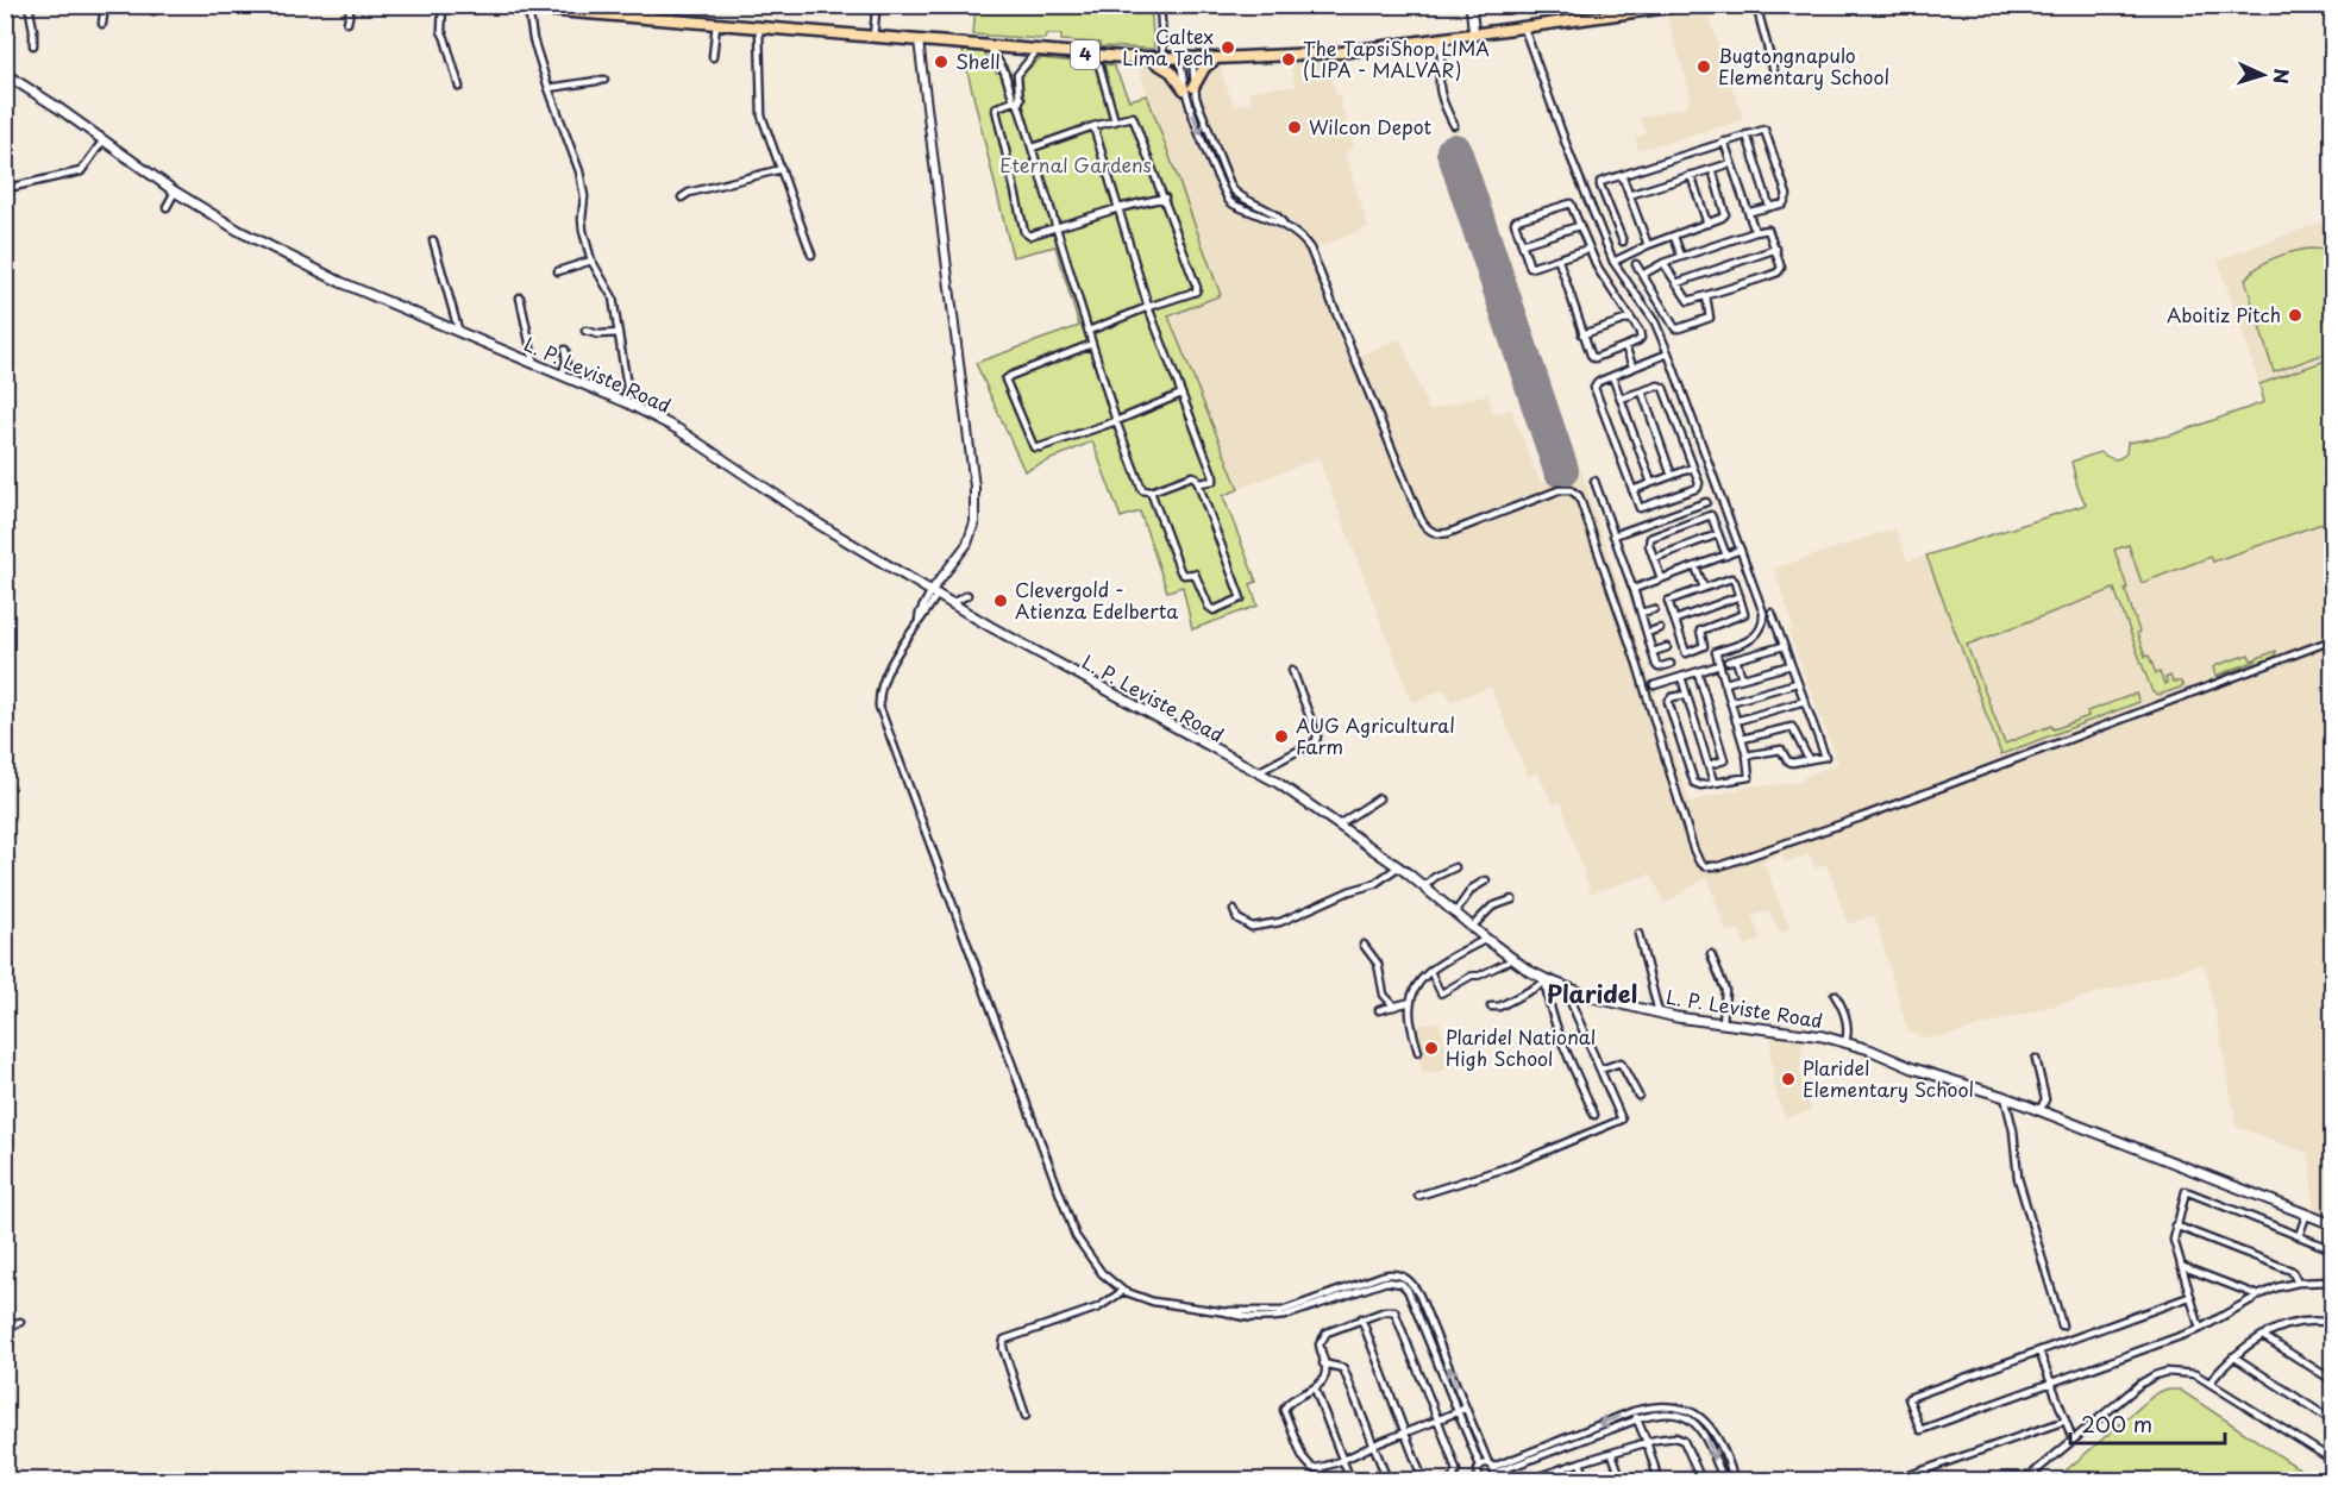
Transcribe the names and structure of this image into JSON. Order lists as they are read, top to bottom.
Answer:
{
  "streets": {
    "highway": ["4"],
    "main road": ["L. P. Leviste Road"]
  },
  "districts": ["Plaridel"],
  "parks": ["Eternal Gardens"],
  "places": [
    "Caltex Lima Tech",
    "The TapsiShop LIMA (LIPA - MALVAR)",
    "Shell",
    "Bugtongnapulo Elementary School",
    "Wilcon Depot",
    "Aboitiz Pitch",
    "Clevergold - Atienza Edelberta",
    "AUG Agricultural Farm",
    "Plaridel National High School",
    "Plaridel Elementary School"
  ],
  "scale_bar": "200 m",
  "north": "right"
}
